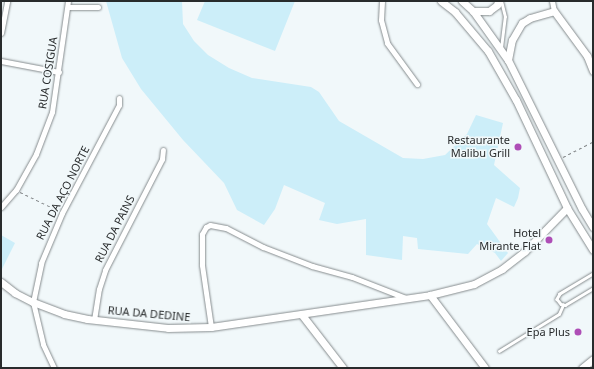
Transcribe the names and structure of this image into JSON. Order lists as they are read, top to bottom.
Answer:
{
  "streets": {
    "street": [
      "RUA COSIGUA",
      "RUA DA AÇO NORTE",
      "RUA DA PAINS",
      "RUA DA DEDINE"
    ]
  },
  "crossings": [
    ["RUA DA AÇO NORTE", "RUA DA DEDINE"],
    ["RUA DA PAINS", "RUA DA DEDINE"]
  ],
  "places": ["Restaurante Malibu Grill", "Hotel Mirante Flat", "Epa Plus"]
}
